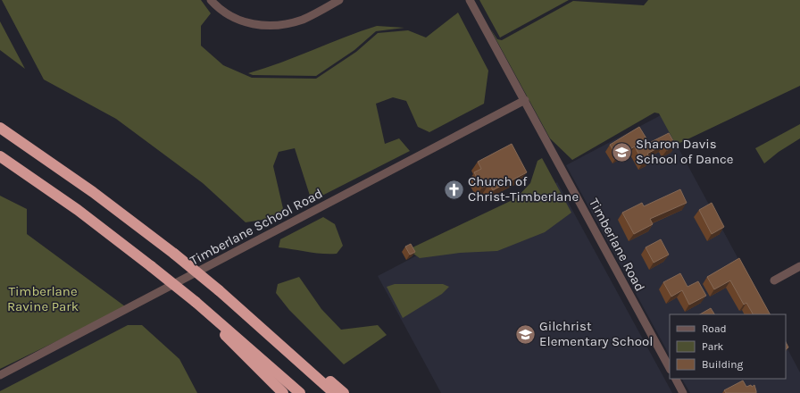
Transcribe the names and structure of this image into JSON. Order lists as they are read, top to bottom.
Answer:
{
  "streets": {
    "street": ["Timberlane School Road", "Timberlane Road"]
  },
  "crossings": [
    ["Timberlane School Road", "Timberlane Road"]
  ],
  "parks": ["Timberlane Ravine Park"],
  "places": {
    "school or university": ["Sharon Davis School of Dance", "Gilchrist Elementary School"],
    "church": ["Church of Christ-Timberlane"]
  },
  "legend": ["Road", "Park", "Building"]
}
